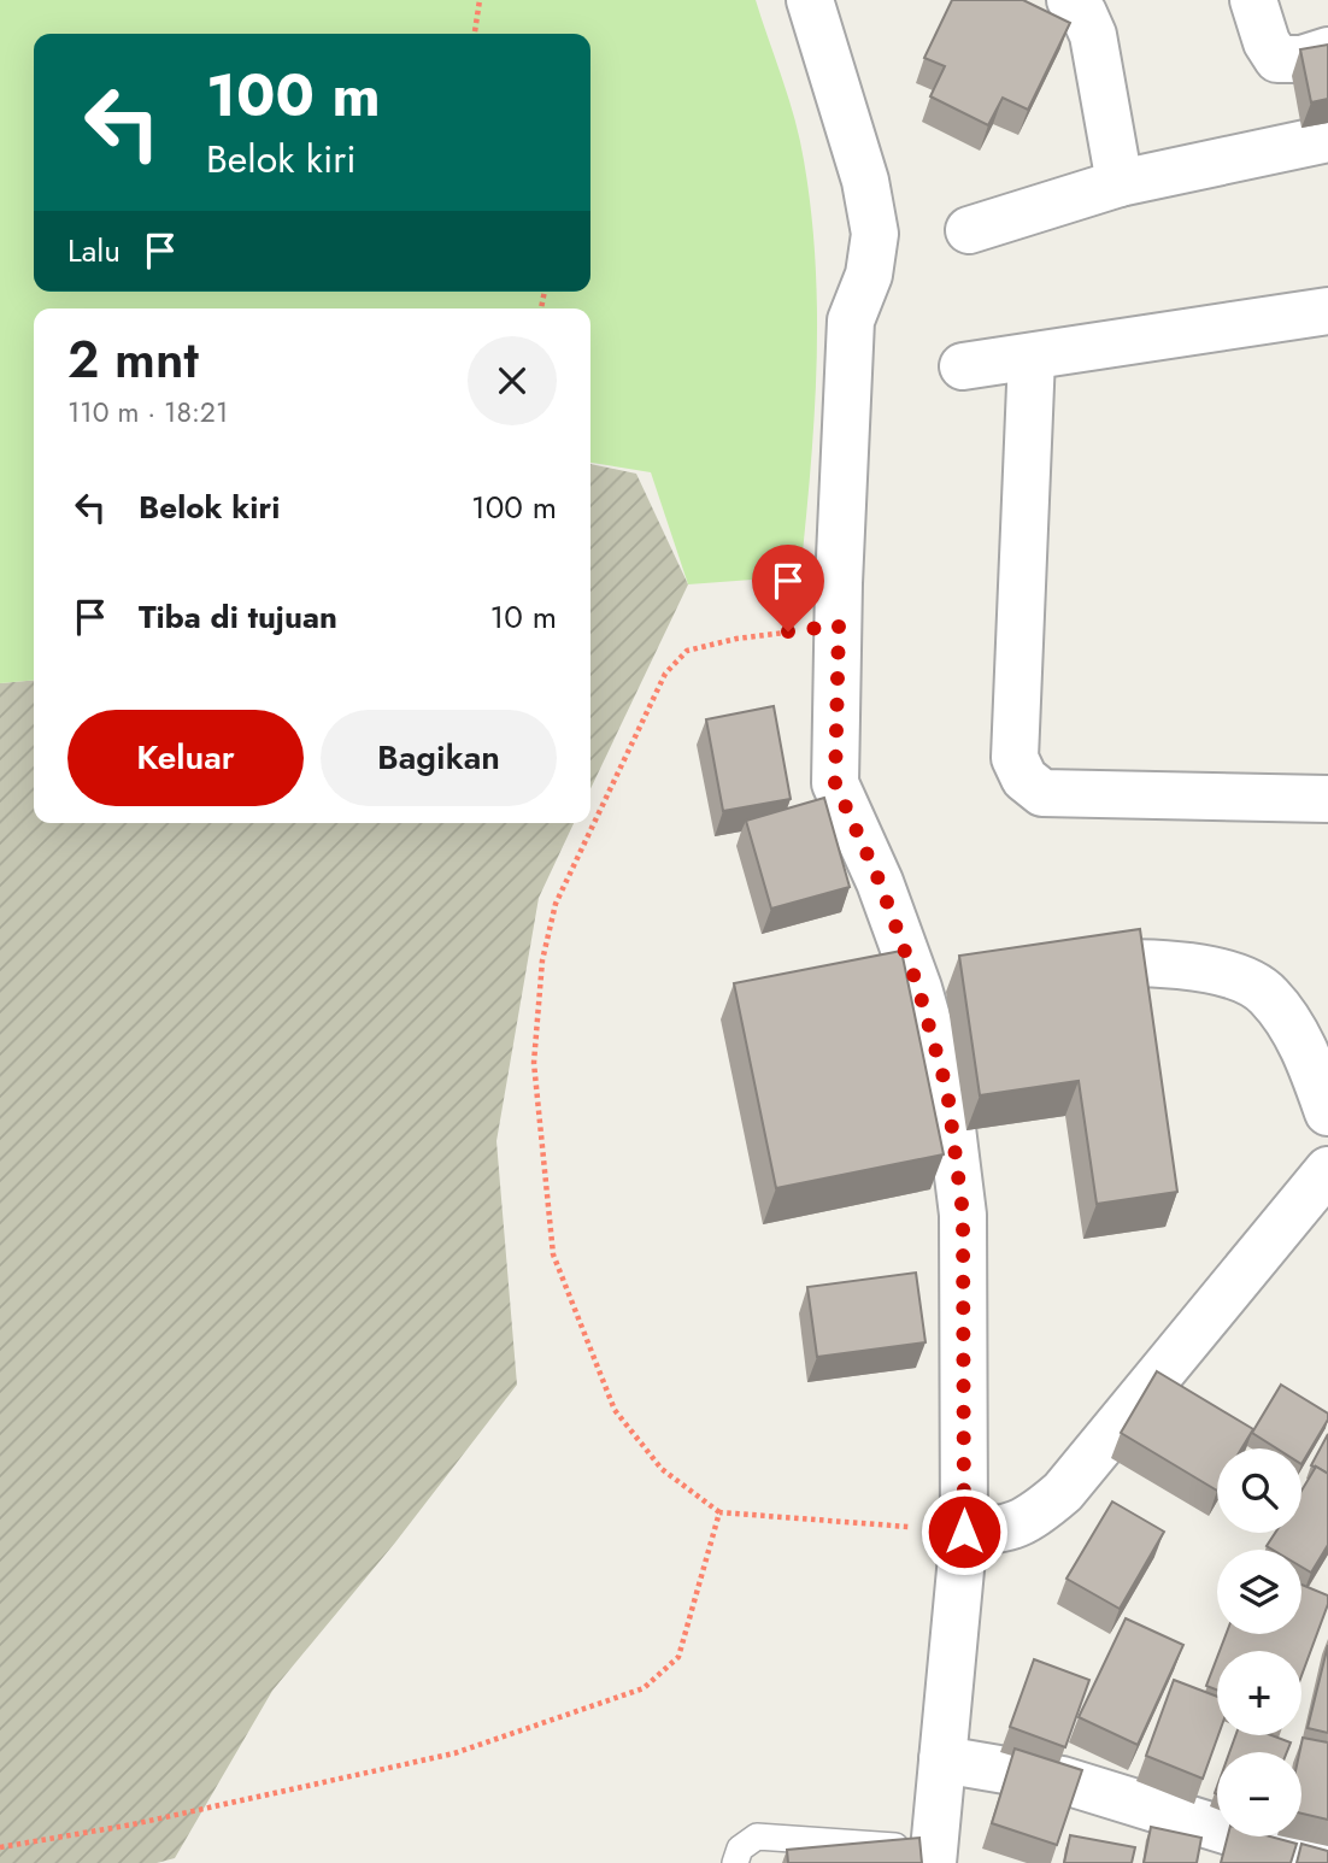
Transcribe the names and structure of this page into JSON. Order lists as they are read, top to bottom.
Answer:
{
  "page": {
    "turn": ["100 m", "Belok kiri"],
    "then": "Lalu",
    "heading": ["2 mnt", "110 m · 18:21"],
    "list": [
      {
        "name": "Belok kiri",
        "value": "100 m"
      },
      {
        "name": "Tiba di tujuan",
        "value": "10 m"
      }
    ],
    "buttons": ["Keluar", "Bagikan"],
    "map_buttons": ["+", "−"]
  }
}
